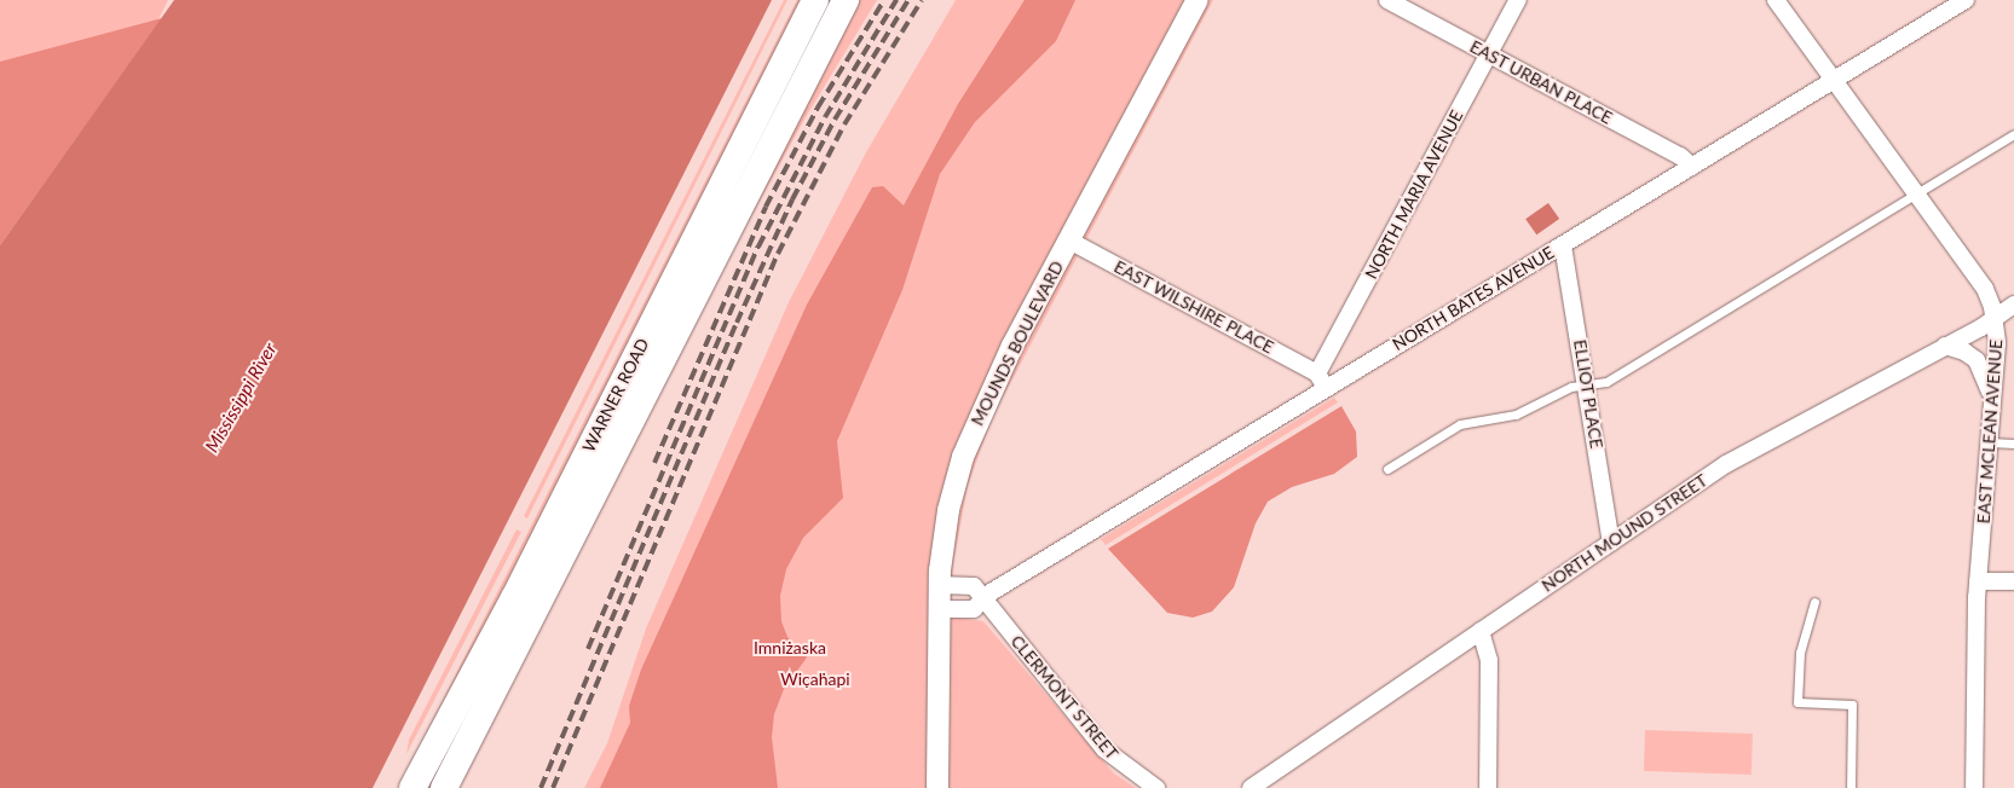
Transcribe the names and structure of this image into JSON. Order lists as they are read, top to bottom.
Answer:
{
  "streets": {
    "highway": ["WARNER ROAD"],
    "street": [
      "EAST URBAN PLACE",
      "NORTH MARIA AVENUE",
      "NORTH BATES AVENUE",
      "EAST WILSHIRE PLACE",
      "MOUNDS BOULEVARD",
      "ELLIOT PLACE",
      "EAST MCLEAN AVENUE",
      "NORTH MOUND STREET",
      "CLERMONT STREET"
    ]
  },
  "crossings": [
    ["EAST URBAN PLACE", "NORTH MARIA AVENUE"],
    ["EAST URBAN PLACE", "NORTH BATES AVENUE"],
    ["NORTH MARIA AVENUE", "NORTH BATES AVENUE"],
    ["NORTH MARIA AVENUE", "EAST WILSHIRE PLACE"],
    ["NORTH BATES AVENUE", "EAST WILSHIRE PLACE"],
    ["NORTH BATES AVENUE", "ELLIOT PLACE"],
    ["NORTH BATES AVENUE", "EAST MCLEAN AVENUE"],
    ["NORTH BATES AVENUE", "CLERMONT STREET"],
    ["EAST WILSHIRE PLACE", "MOUNDS BOULEVARD"],
    ["MOUNDS BOULEVARD", "CLERMONT STREET"],
    ["ELLIOT PLACE", "NORTH MOUND STREET"],
    ["EAST MCLEAN AVENUE", "NORTH MOUND STREET"]
  ],
  "water": ["Mississippi River"],
  "parks": ["Imniżaska", "Wic̣aḣapi"]
}
